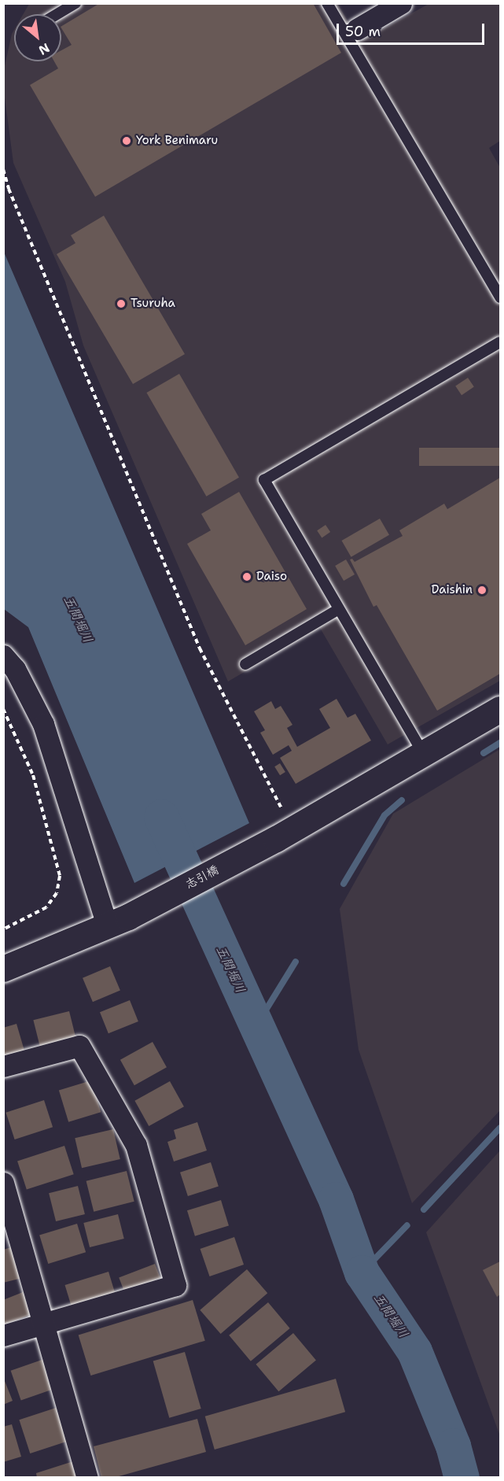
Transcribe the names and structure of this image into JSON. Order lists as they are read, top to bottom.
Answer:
{
  "streets": {
    "street": ["志引橋"]
  },
  "water": ["五間堀川"],
  "places": [
    "York Benimaru",
    "Tsuruha",
    "Daiso",
    "Daishin"
  ],
  "scale_bar": "50 m",
  "north": "bottom right"
}
